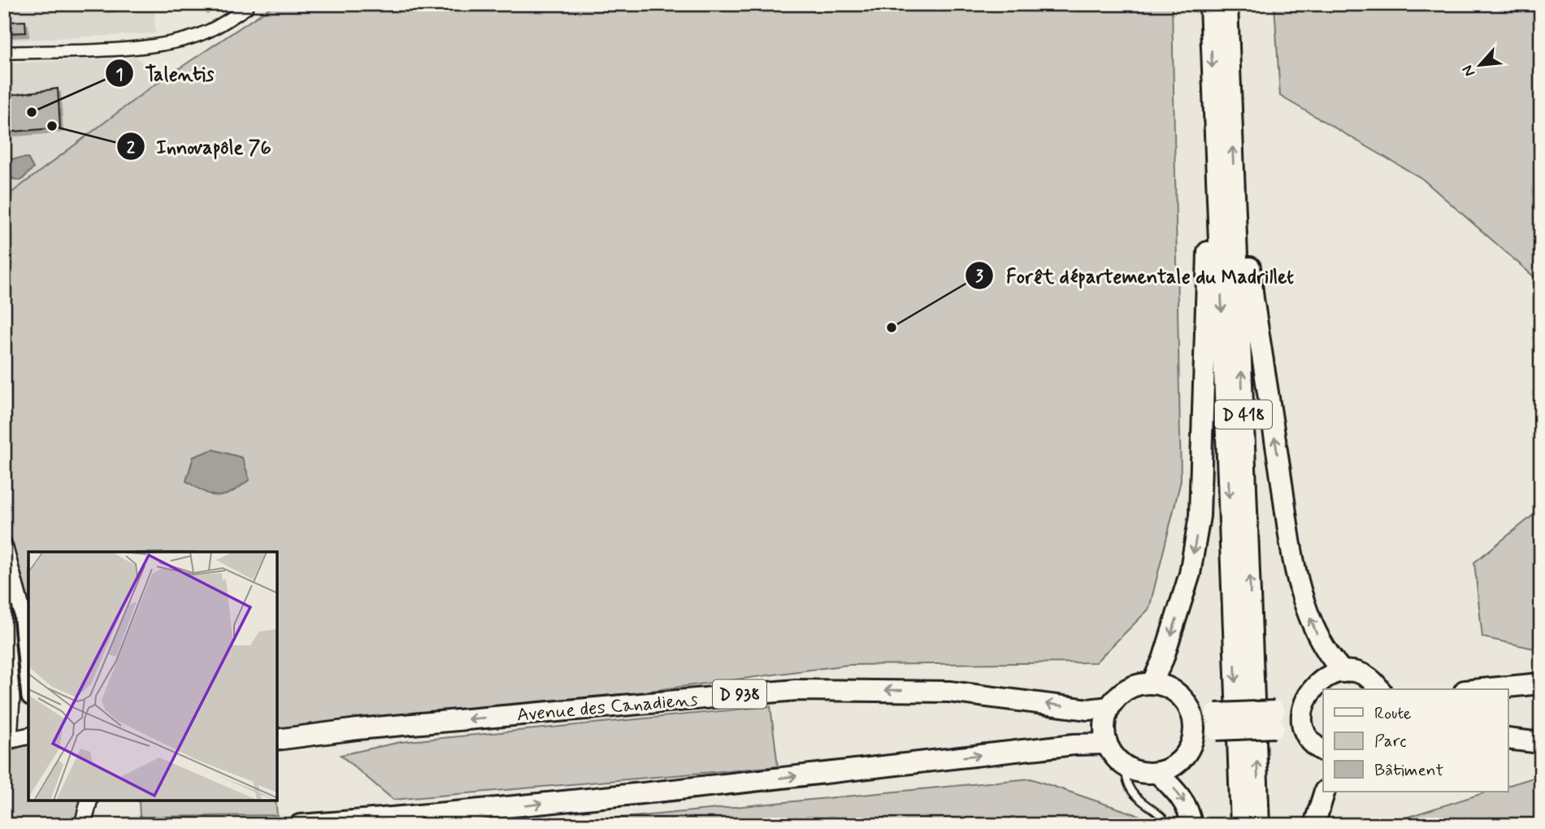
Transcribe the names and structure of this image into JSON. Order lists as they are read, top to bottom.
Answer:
{
  "streets": {
    "highway": ["D 418", "D 938", "Avenue des Canadiens"]
  },
  "places": ["Talentis", "Innovapôle 76", "Forêt départementale du Madrillet"],
  "legend": ["Route", "Parc", "Bâtiment"],
  "north": "bottom left"
}
